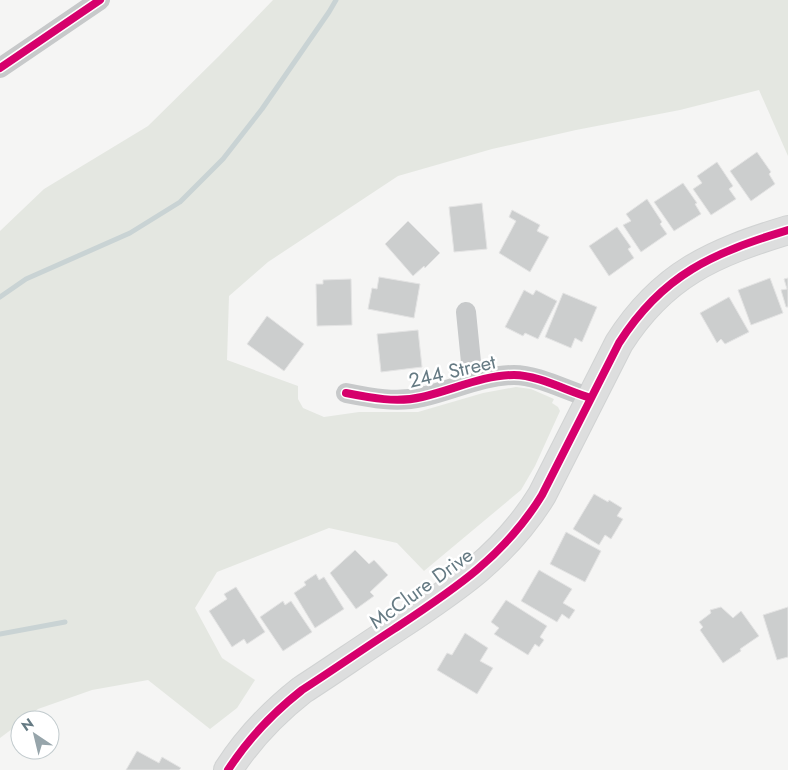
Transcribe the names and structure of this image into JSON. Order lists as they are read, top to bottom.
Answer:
{
  "streets": {
    "street": ["244 Street", "McClure Drive"]
  },
  "crossings": [
    ["244 Street", "McClure Drive"]
  ],
  "north": "top left"
}
